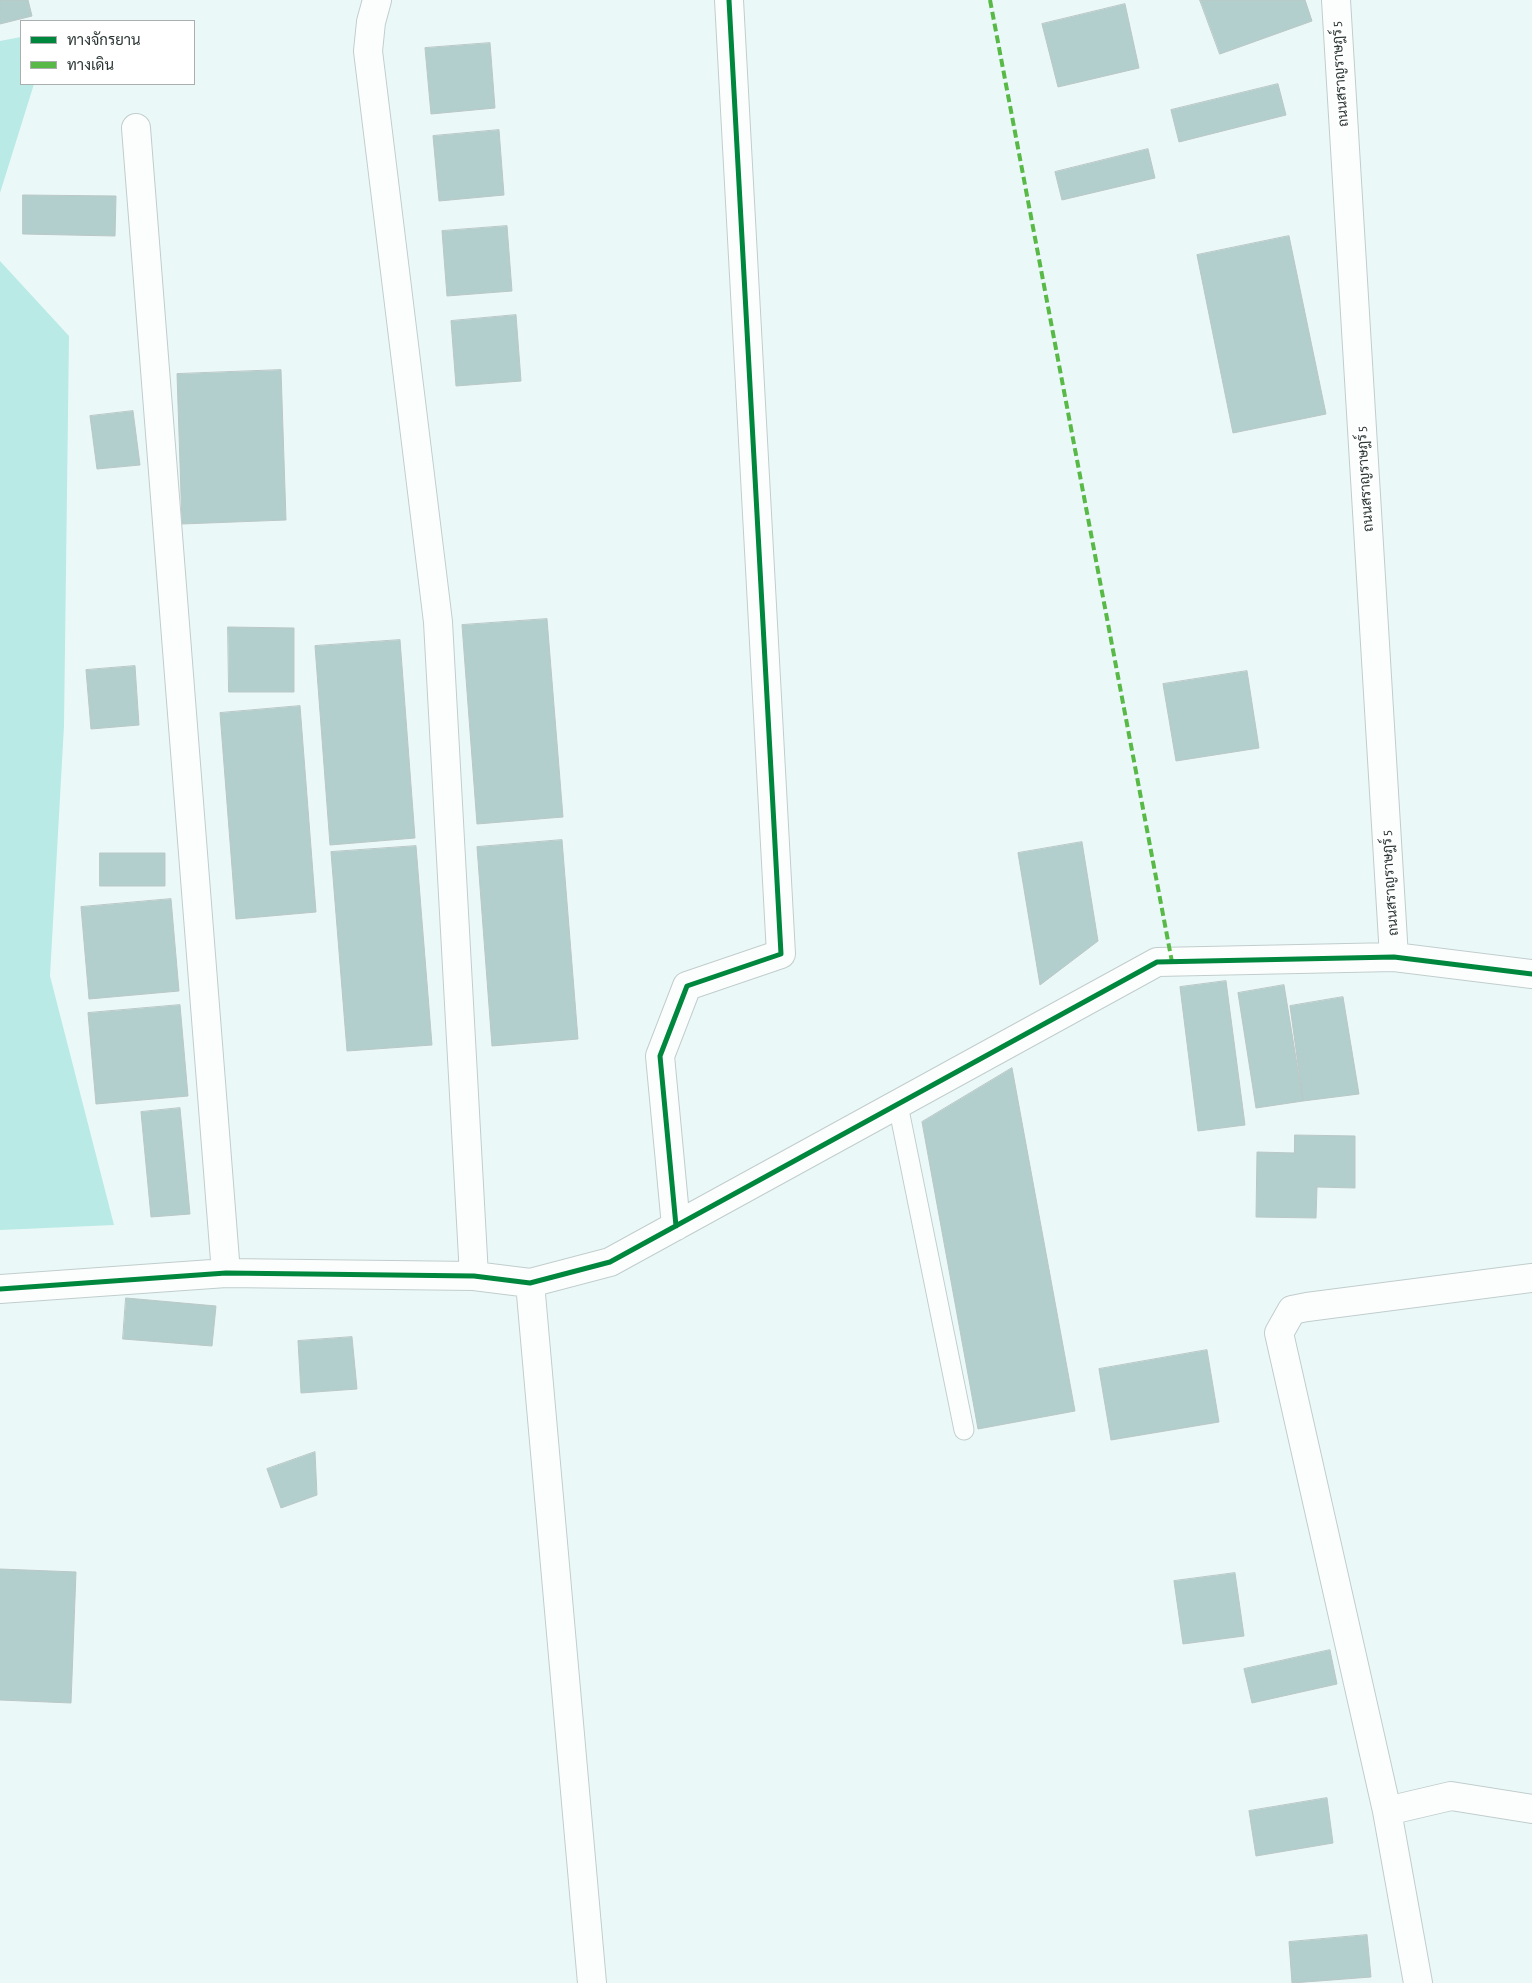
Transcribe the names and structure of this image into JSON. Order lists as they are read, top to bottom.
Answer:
{
  "streets": {
    "street": ["ถนนสราญราษฎร์ 5"]
  },
  "legend": ["ทางจักรยาน", "ทางเดิน"]
}
